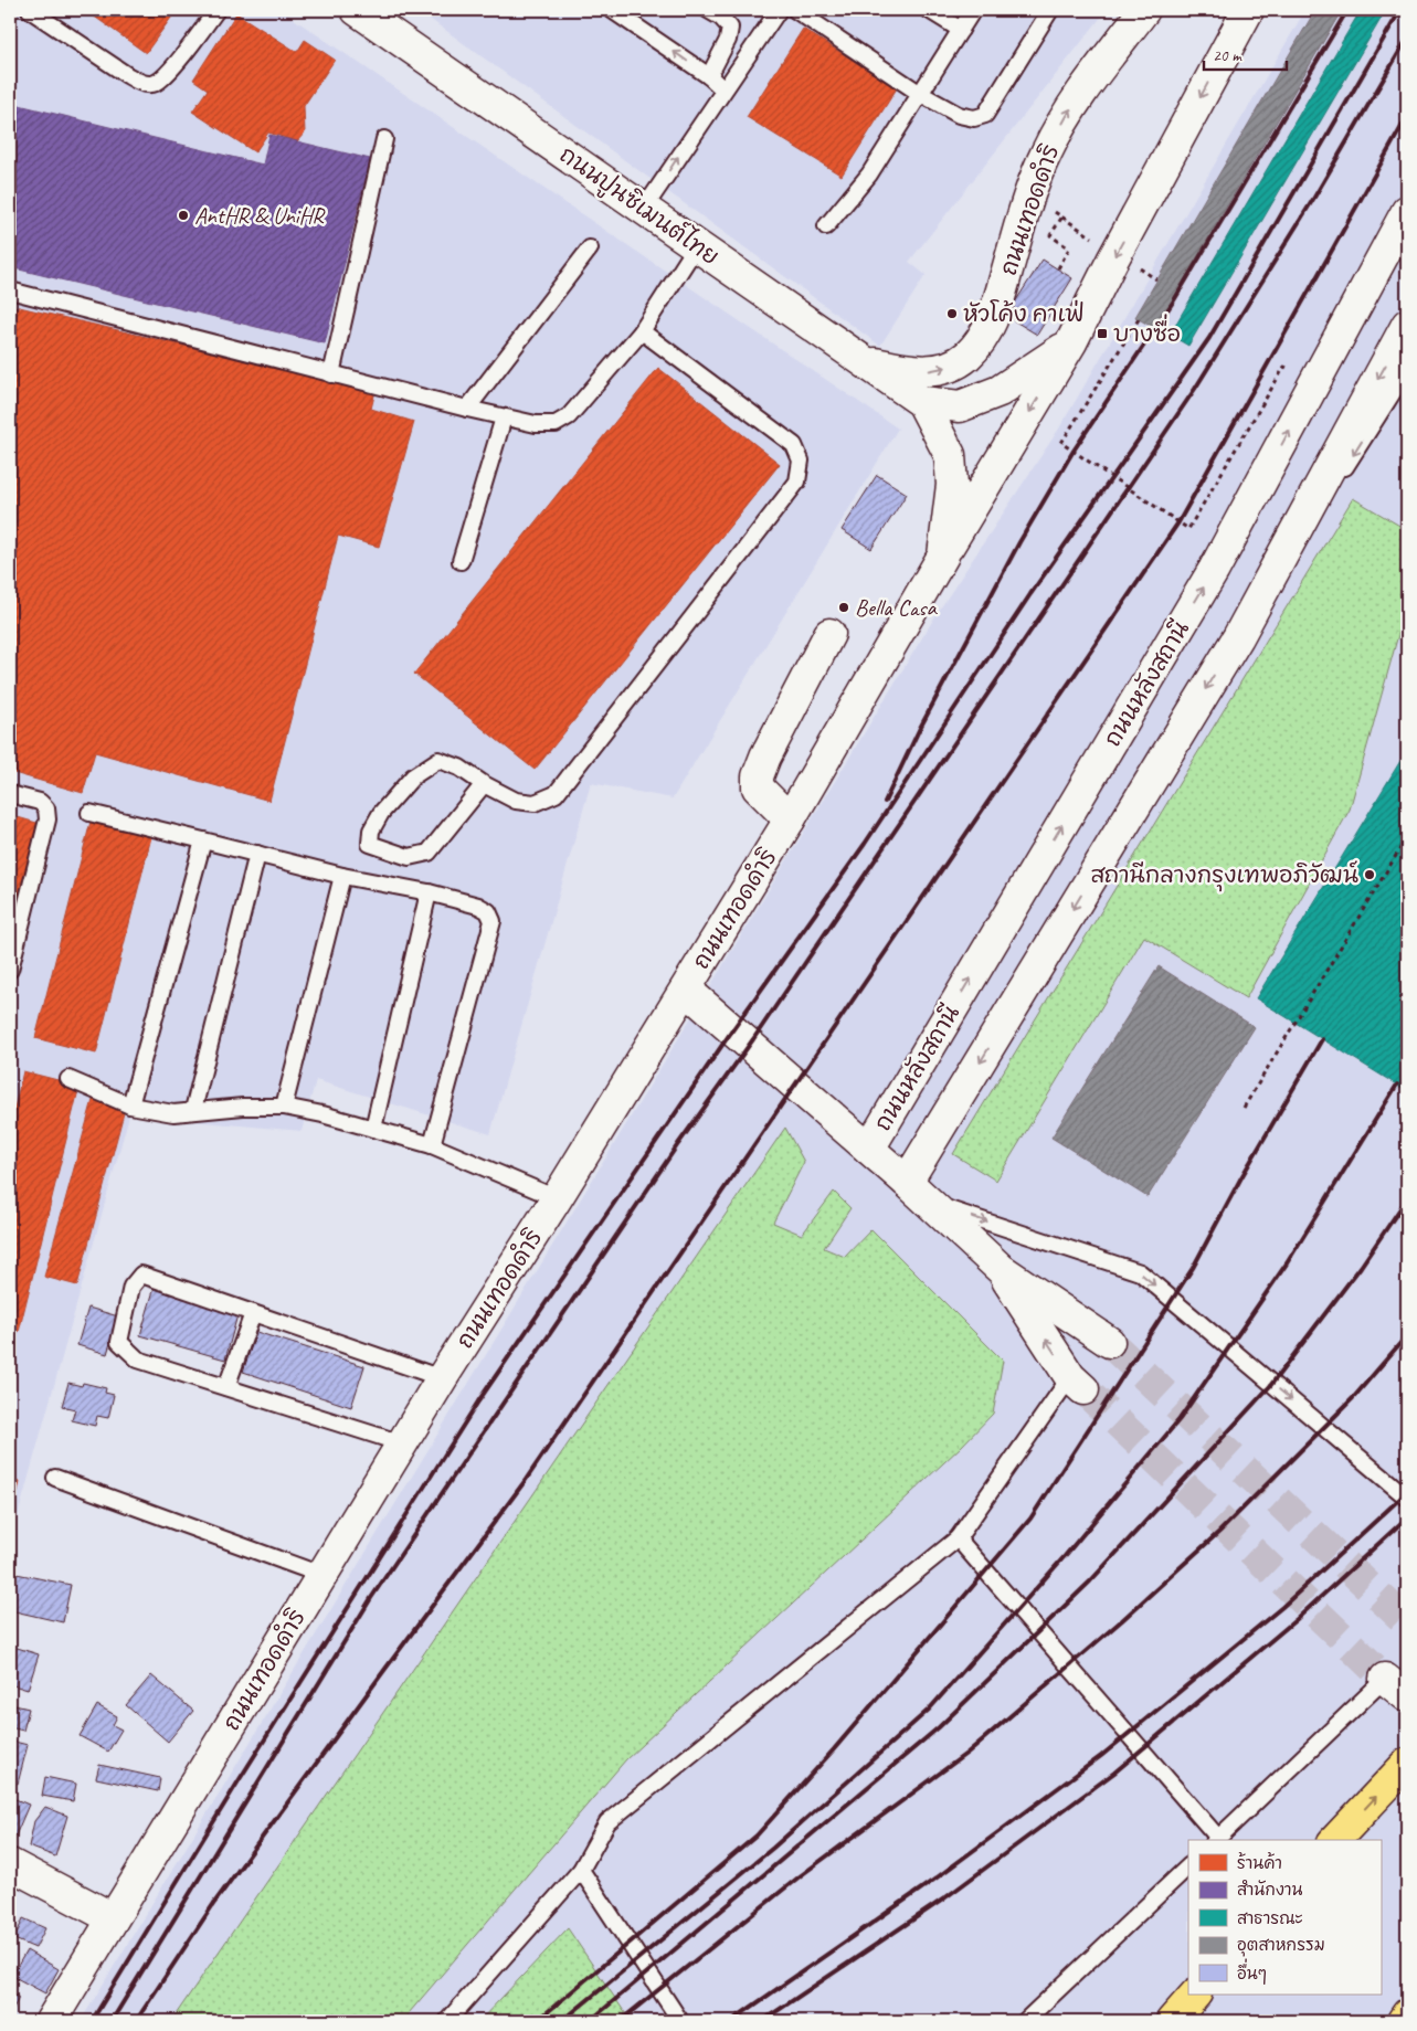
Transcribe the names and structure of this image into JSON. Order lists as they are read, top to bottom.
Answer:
{
  "streets": {
    "street": ["ถนนปูนซิเมนต์ไทย", "ถนนเทอดดำริ", "ถนนหลังสถานี"]
  },
  "crossings": [
    ["ถนนปูนซิเมนต์ไทย", "ถนนเทอดดำริ"]
  ],
  "places": {
    "other": [
      "AntHR & UniHR",
      "หัวโค้ง คาเฟ่",
      "Bella Casa",
      "สถานีกลางกรุงเทพอภิวัฒน์"
    ],
    "transit": ["บางซื่อ"]
  },
  "legend": [
    "ร้านค้า",
    "สำนักงาน",
    "สาธารณะ",
    "อุตสาหกรรม",
    "อื่นๆ"
  ],
  "scale_bar": "20 m"
}
